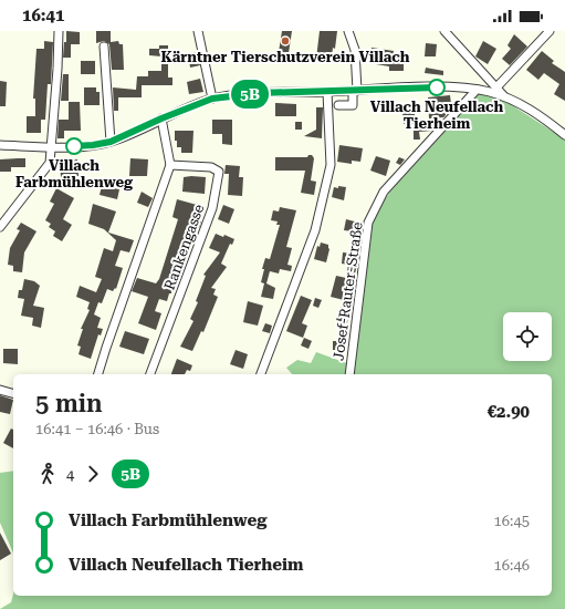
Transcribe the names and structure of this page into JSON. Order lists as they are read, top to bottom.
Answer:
{
  "streets": {
    "street": ["Rankengasse", "Josef-Rauter-Straße"]
  },
  "places": ["Kärntner Tierschutzverein Villach", "Villach Neufellach Tierheim", "Villach Farbmühlenweg"],
  "lines": ["bus line 5B"],
  "page": {
    "status": "16:41",
    "on_map": "5B",
    "heading": ["5 min", "16:41 – 16:46 · Bus", "€2.90"],
    "legs": ["4", "5B"],
    "list": [
      {
        "name": "Villach Farbmühlenweg",
        "value": "16:45"
      },
      {
        "name": "Villach Neufellach Tierheim",
        "value": "16:46"
      }
    ]
  }
}
